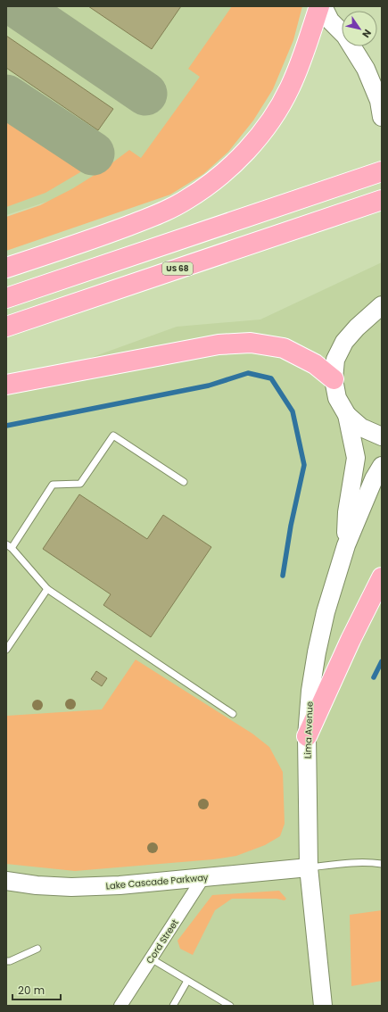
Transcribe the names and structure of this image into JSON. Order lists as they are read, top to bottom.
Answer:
{
  "streets": {
    "highway": ["US 68"],
    "main road": ["Lima Avenue", "Lake Cascade Parkway"],
    "street": ["Cord Street"]
  },
  "crossings": [
    ["Lima Avenue", "Lake Cascade Parkway"],
    ["Lake Cascade Parkway", "Cord Street"]
  ],
  "scale_bar": "20 m",
  "north": "bottom right"
}
